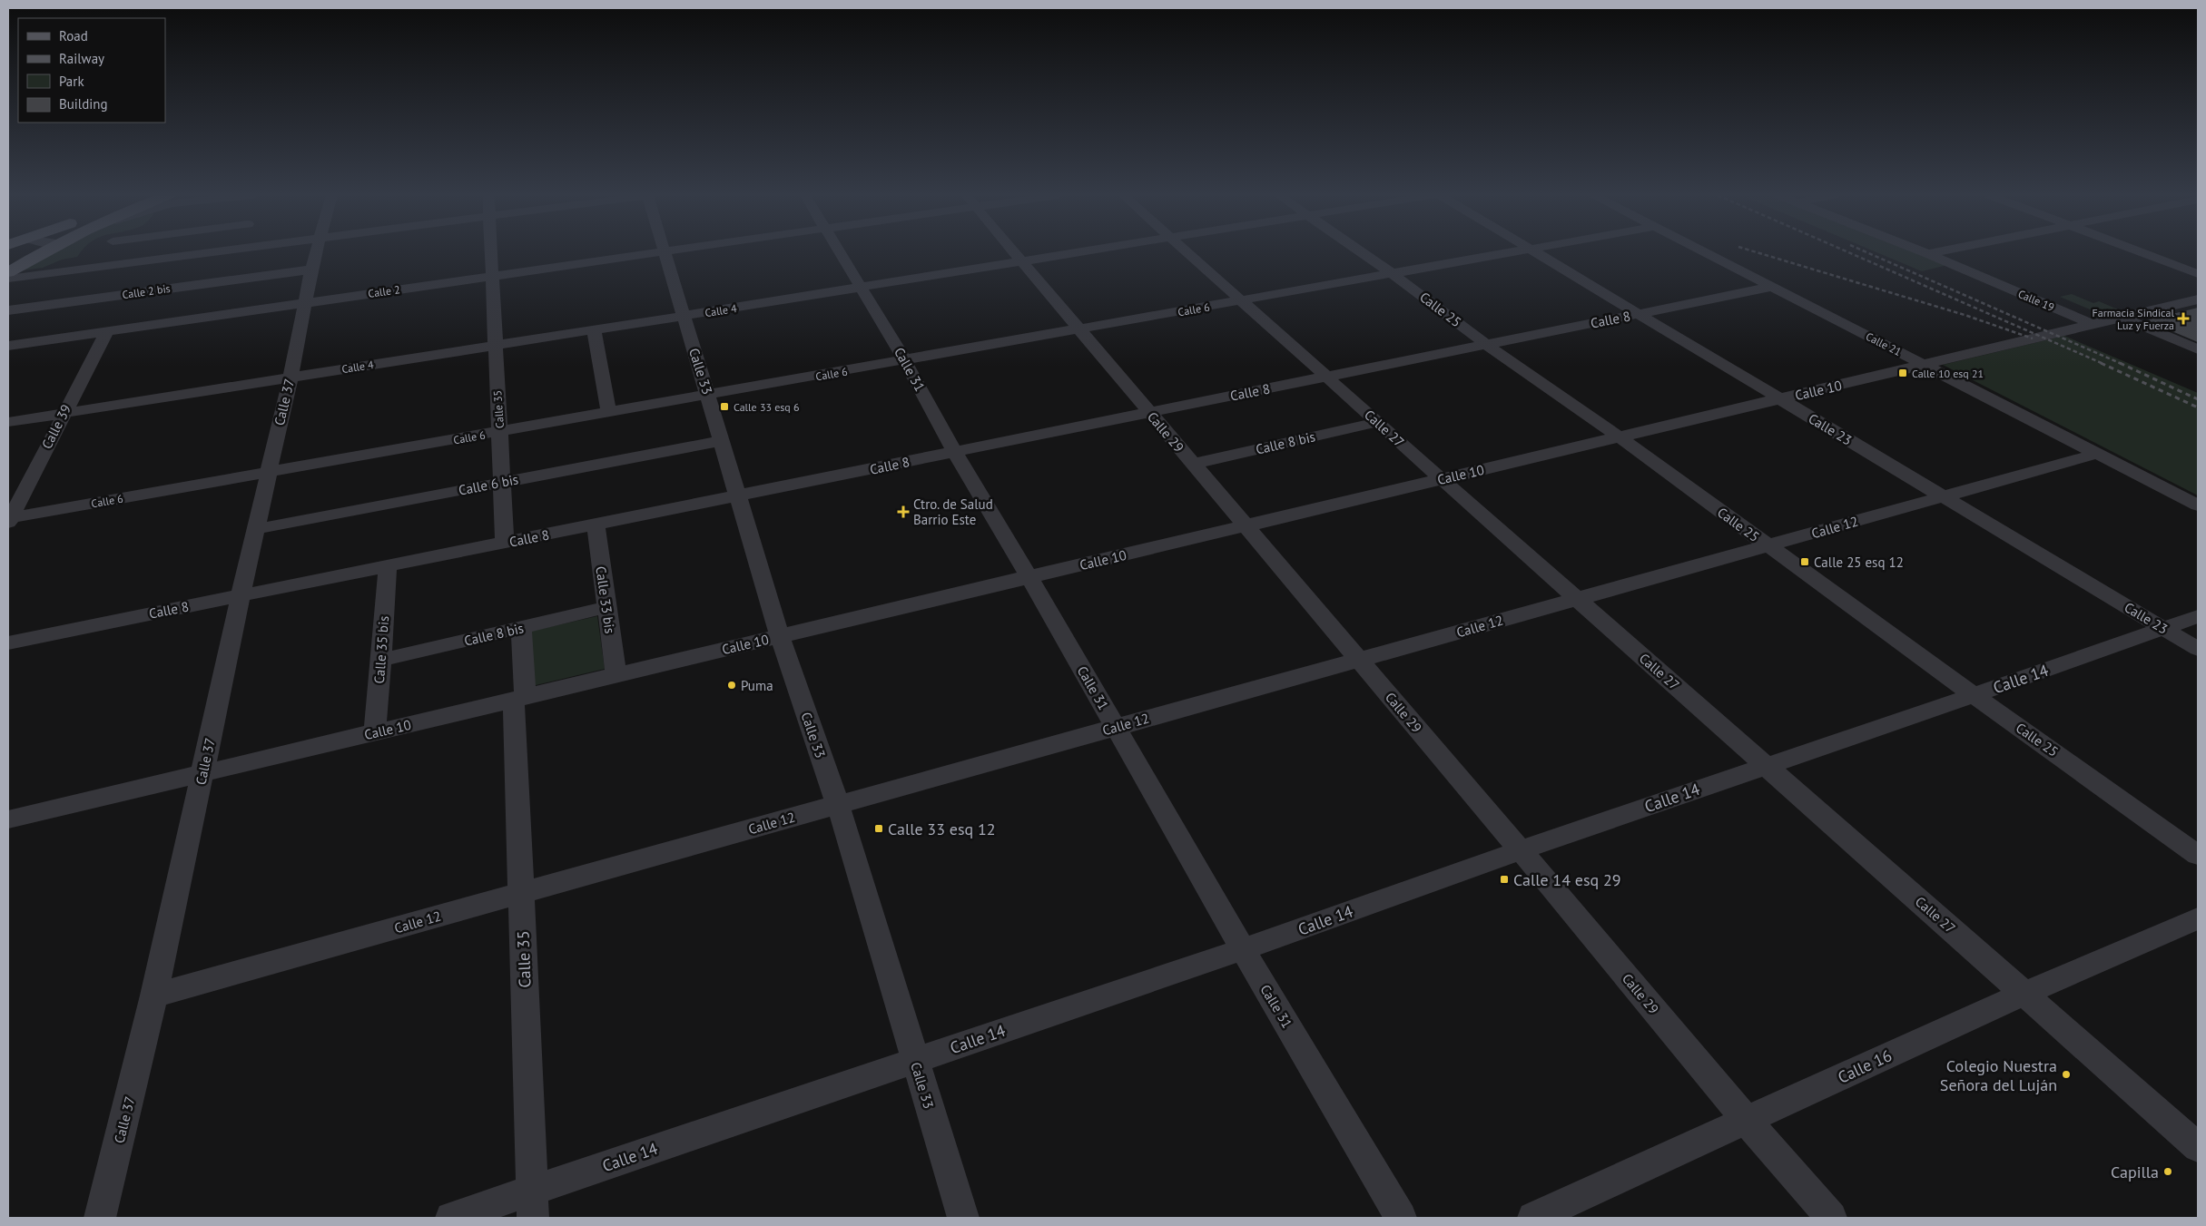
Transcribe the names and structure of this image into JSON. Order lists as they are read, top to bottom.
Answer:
{
  "streets": {
    "street": [
      "Calle 2 bis",
      "Calle 2",
      "Calle 19",
      "Calle 6",
      "Calle 25",
      "Calle 4",
      "Calle 8",
      "Calle 21",
      "Calle 31",
      "Calle 33",
      "Calle 10",
      "Calle 37",
      "Calle 35",
      "Calle 39",
      "Calle 27",
      "Calle 23",
      "Calle 29",
      "Calle 8 bis",
      "Calle 6 bis",
      "Calle 12",
      "Calle 33 bis",
      "Calle 35 bis",
      "Calle 14",
      "Calle 16"
    ]
  },
  "crossings": [
    ["Calle 2 bis", "Calle 37"],
    ["Calle 2", "Calle 37"],
    ["Calle 2", "Calle 35"],
    ["Calle 2", "Calle 39"],
    ["Calle 19", "Calle 10"],
    ["Calle 6", "Calle 25"],
    ["Calle 6", "Calle 31"],
    ["Calle 6", "Calle 33"],
    ["Calle 6", "Calle 37"],
    ["Calle 6", "Calle 35"],
    ["Calle 6", "Calle 39"],
    ["Calle 6", "Calle 27"],
    ["Calle 6", "Calle 29"],
    ["Calle 25", "Calle 8"],
    ["Calle 25", "Calle 10"],
    ["Calle 25", "Calle 12"],
    ["Calle 25", "Calle 14"],
    ["Calle 4", "Calle 31"],
    ["Calle 4", "Calle 33"],
    ["Calle 4", "Calle 37"],
    ["Calle 4", "Calle 35"],
    ["Calle 4", "Calle 39"],
    ["Calle 4", "Calle 29"],
    ["Calle 8", "Calle 21"],
    ["Calle 8", "Calle 31"],
    ["Calle 8", "Calle 33"],
    ["Calle 8", "Calle 37"],
    ["Calle 8", "Calle 35"],
    ["Calle 8", "Calle 27"],
    ["Calle 8", "Calle 23"],
    ["Calle 8", "Calle 29"],
    ["Calle 8", "Calle 33 bis"],
    ["Calle 8", "Calle 35 bis"],
    ["Calle 21", "Calle 10"],
    ["Calle 21", "Calle 12"],
    ["Calle 31", "Calle 10"],
    ["Calle 31", "Calle 12"],
    ["Calle 31", "Calle 14"],
    ["Calle 33", "Calle 10"],
    ["Calle 33", "Calle 6 bis"],
    ["Calle 33", "Calle 12"],
    ["Calle 33", "Calle 14"],
    ["Calle 10", "Calle 37"],
    ["Calle 10", "Calle 35"],
    ["Calle 10", "Calle 27"],
    ["Calle 10", "Calle 23"],
    ["Calle 10", "Calle 29"],
    ["Calle 10", "Calle 33 bis"],
    ["Calle 10", "Calle 35 bis"],
    ["Calle 37", "Calle 6 bis"],
    ["Calle 37", "Calle 12"],
    ["Calle 35", "Calle 8 bis"],
    ["Calle 35", "Calle 6 bis"],
    ["Calle 35", "Calle 12"],
    ["Calle 35", "Calle 14"],
    ["Calle 27", "Calle 8 bis"],
    ["Calle 27", "Calle 12"],
    ["Calle 27", "Calle 14"],
    ["Calle 27", "Calle 16"],
    ["Calle 23", "Calle 12"],
    ["Calle 23", "Calle 14"],
    ["Calle 29", "Calle 8 bis"],
    ["Calle 29", "Calle 12"],
    ["Calle 29", "Calle 14"],
    ["Calle 29", "Calle 16"],
    ["Calle 8 bis", "Calle 33 bis"],
    ["Calle 8 bis", "Calle 35 bis"]
  ],
  "places": {
    "health": ["Farmacia Sindical Luz y Fuerza", "Ctro. de Salud Barrio Este"],
    "transit": [
      "Calle 10 esq 21",
      "Calle 33 esq 6",
      "Calle 25 esq 12",
      "Calle 33 esq 12",
      "Calle 14 esq 29"
    ],
    "other": ["Puma", "Colegio Nuestra Señora del Luján", "Capilla"]
  },
  "legend": [
    "Road",
    "Railway",
    "Park",
    "Building"
  ]
}
